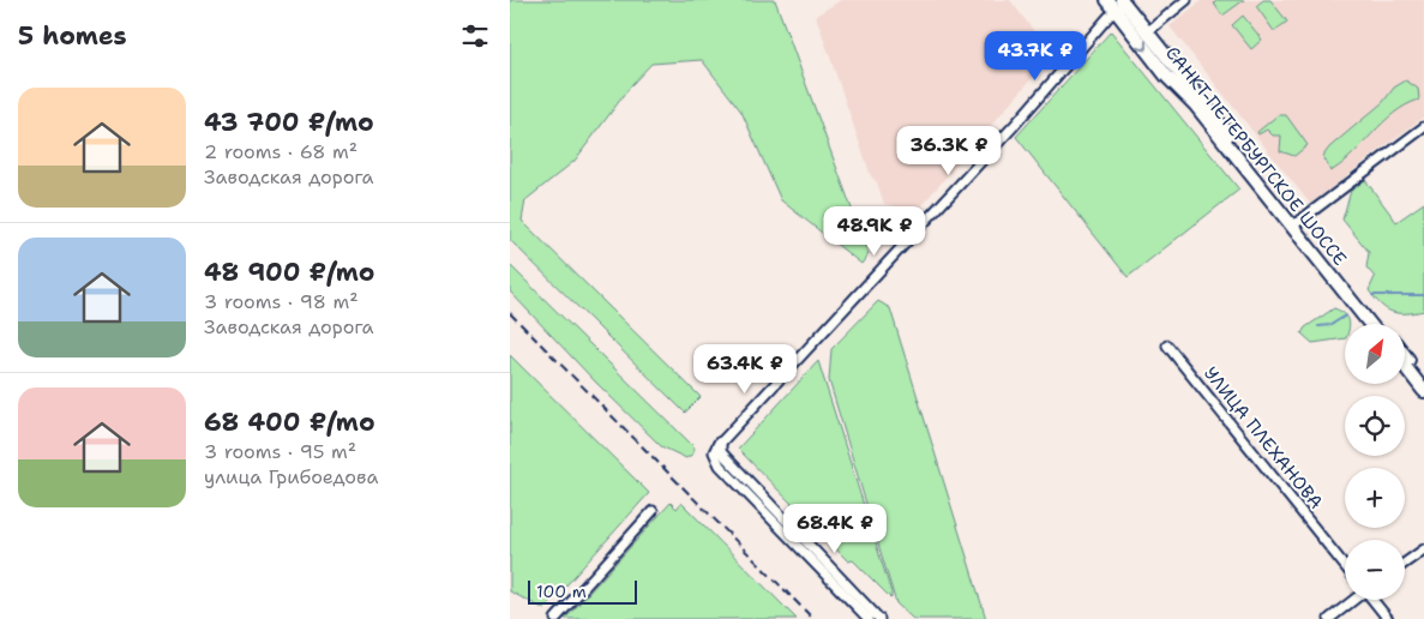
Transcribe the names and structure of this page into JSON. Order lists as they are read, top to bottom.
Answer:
{
  "streets": {
    "main road": ["САНКТ-ПЕТЕРБУРГСКОЕ ШОССЕ"],
    "street": ["УЛИЦА ПЛЕХАНОВА"]
  },
  "scale_bar": "100 m",
  "north": "top right",
  "page": {
    "heading": "5 homes",
    "price": [
      "43.7K ₽",
      "36.3K ₽",
      "48.9K ₽",
      "63.4K ₽",
      "68.4K ₽"
    ],
    "list": [
      {
        "name": "43 700 ₽/mo",
        "note": "2 rooms · 68 m² · Заводская дорога"
      },
      {
        "name": "48 900 ₽/mo",
        "note": "3 rooms · 98 m² · Заводская дорога"
      },
      {
        "name": "68 400 ₽/mo",
        "note": "3 rooms · 95 m² · улица Грибоедова"
      }
    ],
    "map_buttons": ["+", "−"],
    "scale": "100 m"
  }
}
